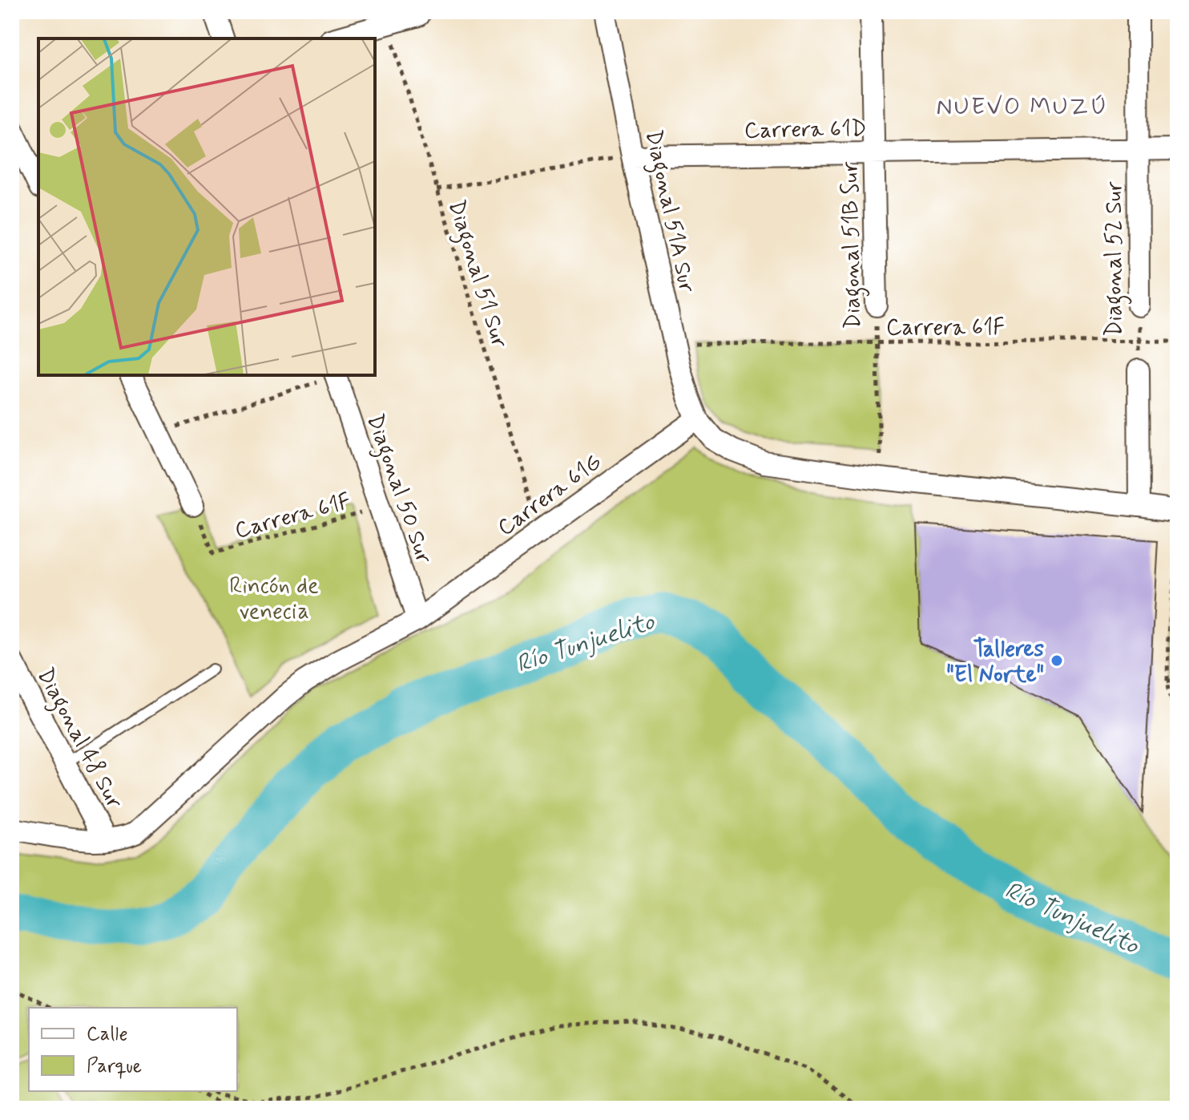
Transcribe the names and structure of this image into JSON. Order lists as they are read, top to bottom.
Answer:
{
  "streets": {
    "street": [
      "Carrera 61D",
      "Diagonal 51A Sur",
      "Diagonal 51B Sur",
      "Diagonal 52 Sur",
      "Diagonal 50 Sur",
      "Carrera 61G",
      "Diagonal 48 Sur"
    ],
    "path": ["Diagonal 51 Sur", "Carrera 61F"]
  },
  "crossings": [
    ["Carrera 61D", "Diagonal 51A Sur"],
    ["Carrera 61D", "Diagonal 51B Sur"],
    ["Carrera 61D", "Diagonal 52 Sur"],
    ["Diagonal 51A Sur", "Carrera 61F"],
    ["Diagonal 51A Sur", "Carrera 61G"],
    ["Diagonal 51B Sur", "Carrera 61F"],
    ["Diagonal 52 Sur", "Carrera 61F"],
    ["Diagonal 51 Sur", "Carrera 61G"],
    ["Carrera 61F", "Diagonal 50 Sur"],
    ["Diagonal 50 Sur", "Carrera 61G"],
    ["Carrera 61G", "Diagonal 48 Sur"]
  ],
  "districts": ["NUEVO MUZÚ"],
  "water": ["Río Tunjuelito"],
  "parks": ["Rincón de venecia"],
  "places": ["Talleres \"El Norte\""],
  "legend": ["Calle", "Parque"]
}
